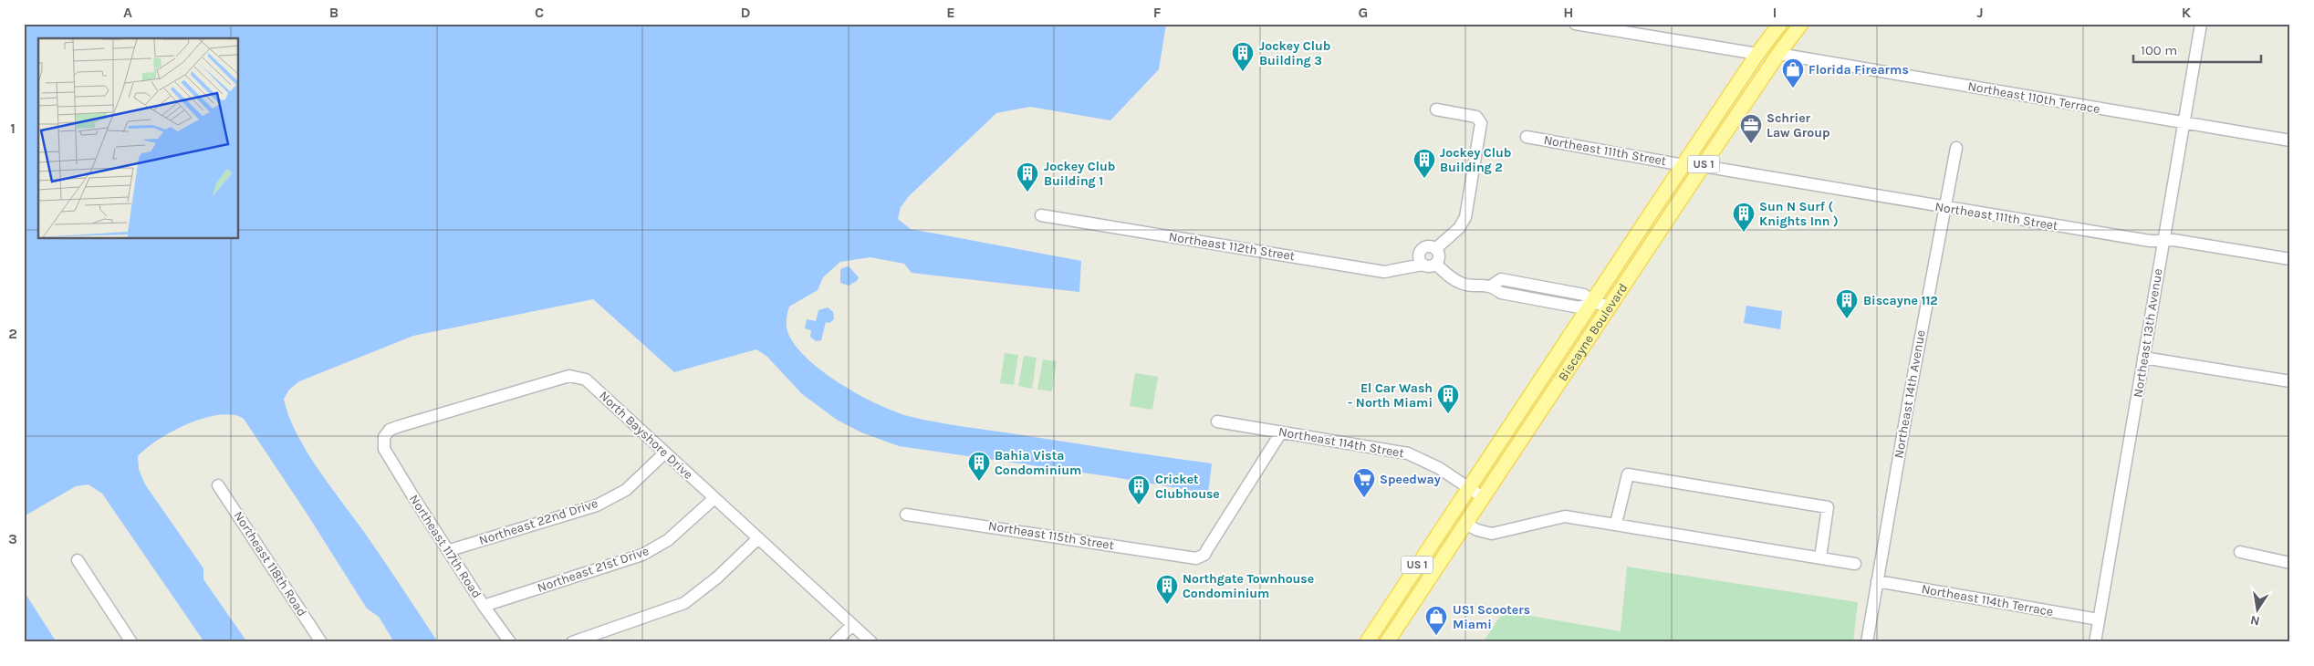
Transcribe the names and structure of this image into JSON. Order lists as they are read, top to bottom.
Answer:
{
  "streets": {
    "main road": ["US 1", "Biscayne Boulevard"],
    "street": [
      "Northeast 110th Terrace",
      "Northeast 111th Street",
      "Northeast 112th Street",
      "Northeast 13th Avenue",
      "Northeast 14th Avenue",
      "North Bayshore Drive",
      "Northeast 114th Street",
      "Northeast 22nd Drive",
      "Northeast 115th Street",
      "Northeast 117th Road",
      "Northeast 118th Road",
      "Northeast 21st Drive",
      "Northeast 114th Terrace"
    ]
  },
  "crossings": [
    ["Northeast 110th Terrace", "Biscayne Boulevard"],
    ["Northeast 110th Terrace", "Northeast 13th Avenue"],
    ["Northeast 111th Street", "Biscayne Boulevard"],
    ["Northeast 111th Street", "Northeast 13th Avenue"],
    ["Northeast 111th Street", "Northeast 14th Avenue"],
    ["Biscayne Boulevard", "Northeast 114th Street"],
    ["Northeast 13th Avenue", "Northeast 114th Terrace"],
    ["Northeast 14th Avenue", "Northeast 114th Terrace"],
    ["North Bayshore Drive", "Northeast 22nd Drive"],
    ["North Bayshore Drive", "Northeast 117th Road"],
    ["North Bayshore Drive", "Northeast 21st Drive"],
    ["Northeast 114th Street", "Northeast 115th Street"],
    ["Northeast 22nd Drive", "Northeast 117th Road"],
    ["Northeast 117th Road", "Northeast 21st Drive"]
  ],
  "places": {
    "building": [
      "Jockey Club Building 3",
      "Jockey Club Building 2",
      "Jockey Club Building 1",
      "Sun N Surf ( Knights Inn )",
      "Biscayne 112",
      "El Car Wash - North Miami",
      "Bahia Vista Condominium",
      "Cricket Clubhouse",
      "Northgate Townhouse Condominium"
    ],
    "shop": ["Florida Firearms", "US1 Scooters Miami"],
    "office": ["Schrier Law Group"],
    "supermarket": ["Speedway"]
  },
  "scale_bar": "100 m",
  "north": "bottom",
  "grid": {
    "columns": [
      "A",
      "B",
      "C",
      "D",
      "E",
      "F",
      "G",
      "H",
      "I",
      "J",
      "K"
    ],
    "rows": ["1", "2", "3"]
  }
}
